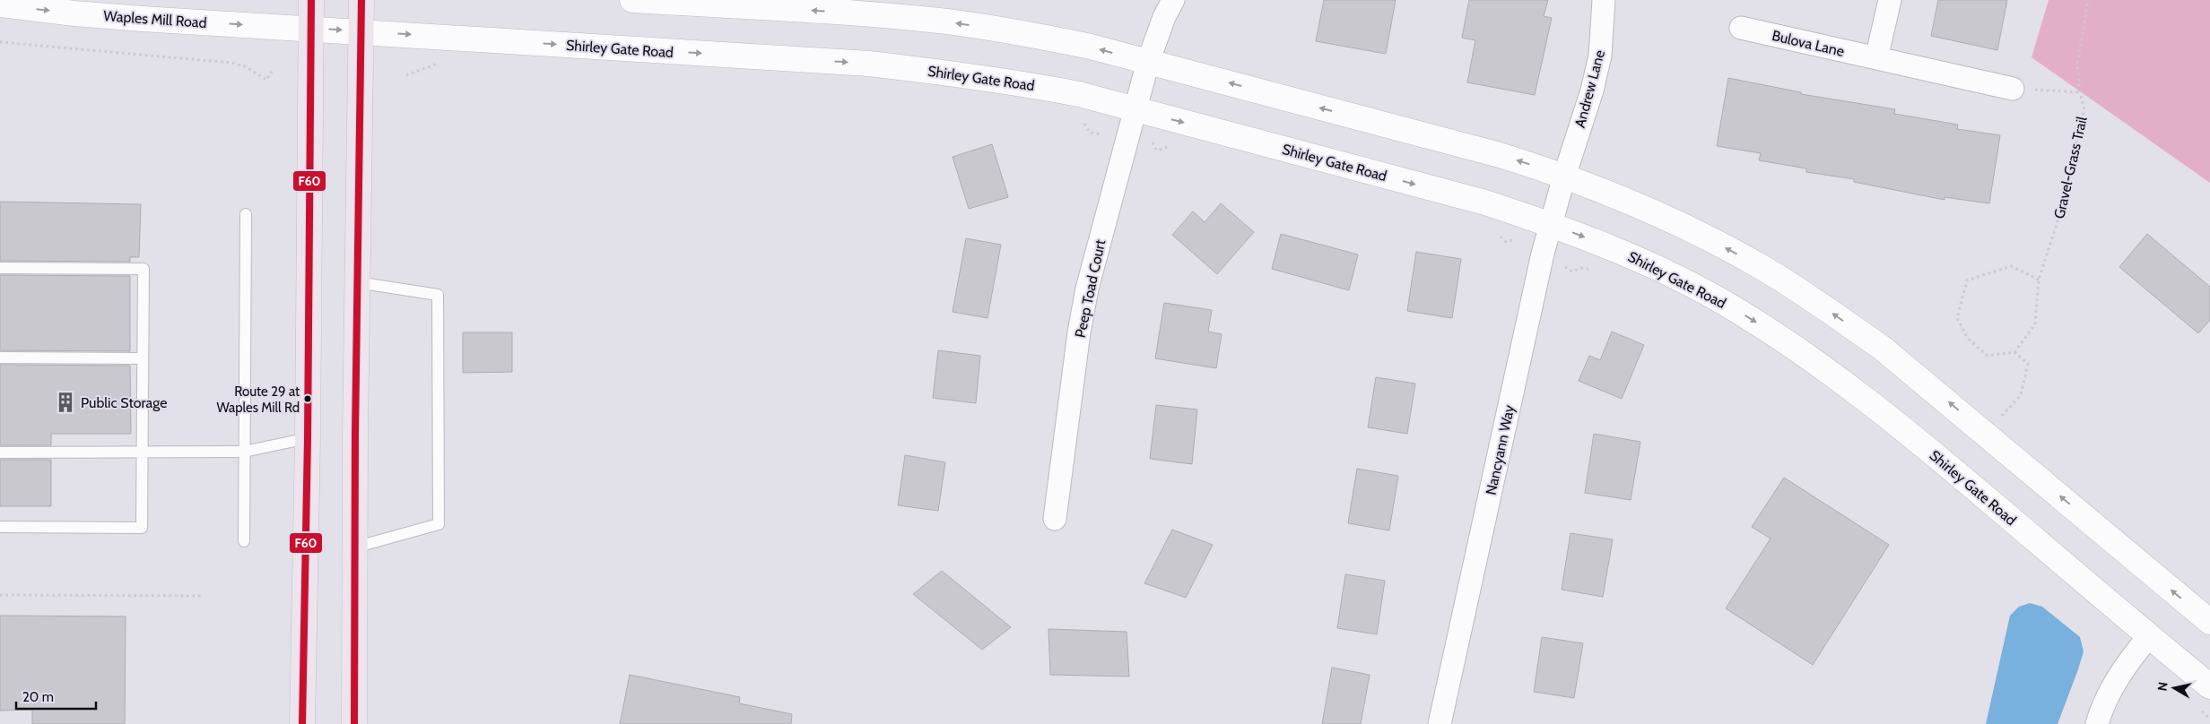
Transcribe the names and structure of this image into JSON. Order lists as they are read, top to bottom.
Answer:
{
  "streets": {
    "main road": ["Waples Mill Road", "Shirley Gate Road"],
    "street": [
      "Bulova Lane",
      "Andrew Lane",
      "Peep Toad Court",
      "Nancyann Way"
    ],
    "path": ["Gravel-Grass Trail"]
  },
  "crossings": [
    ["Waples Mill Road", "Shirley Gate Road"],
    ["Shirley Gate Road", "Peep Toad Court"],
    ["Shirley Gate Road", "Nancyann Way"],
    ["Andrew Lane", "Nancyann Way"]
  ],
  "one_way": ["Waples Mill Road"],
  "places": {
    "other": ["Route 29 at Waples Mill Rd"],
    "building": ["Public Storage"]
  },
  "lines": ["transit line F60"],
  "scale_bar": "20 m",
  "north": "left"
}
